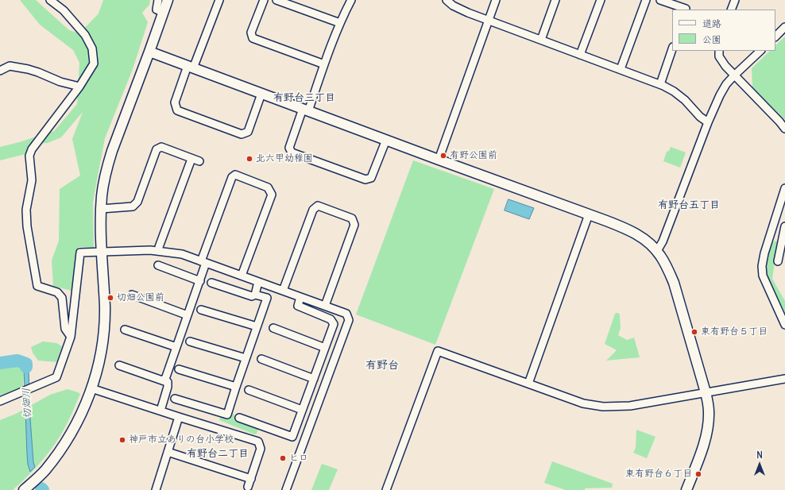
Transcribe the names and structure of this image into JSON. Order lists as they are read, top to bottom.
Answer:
{
  "districts": [
    "有野台三丁目",
    "有野台五丁目",
    "有野台",
    "有野台二丁目"
  ],
  "water": ["切畑川"],
  "places": [
    "有野公園前",
    "北六甲幼稚園",
    "切畑公園前",
    "東有野台５丁目",
    "神戸市立ありの台小学校",
    "ヒロ",
    "東有野台６丁目"
  ],
  "legend": ["道路", "公園"],
  "north": "top"
}
